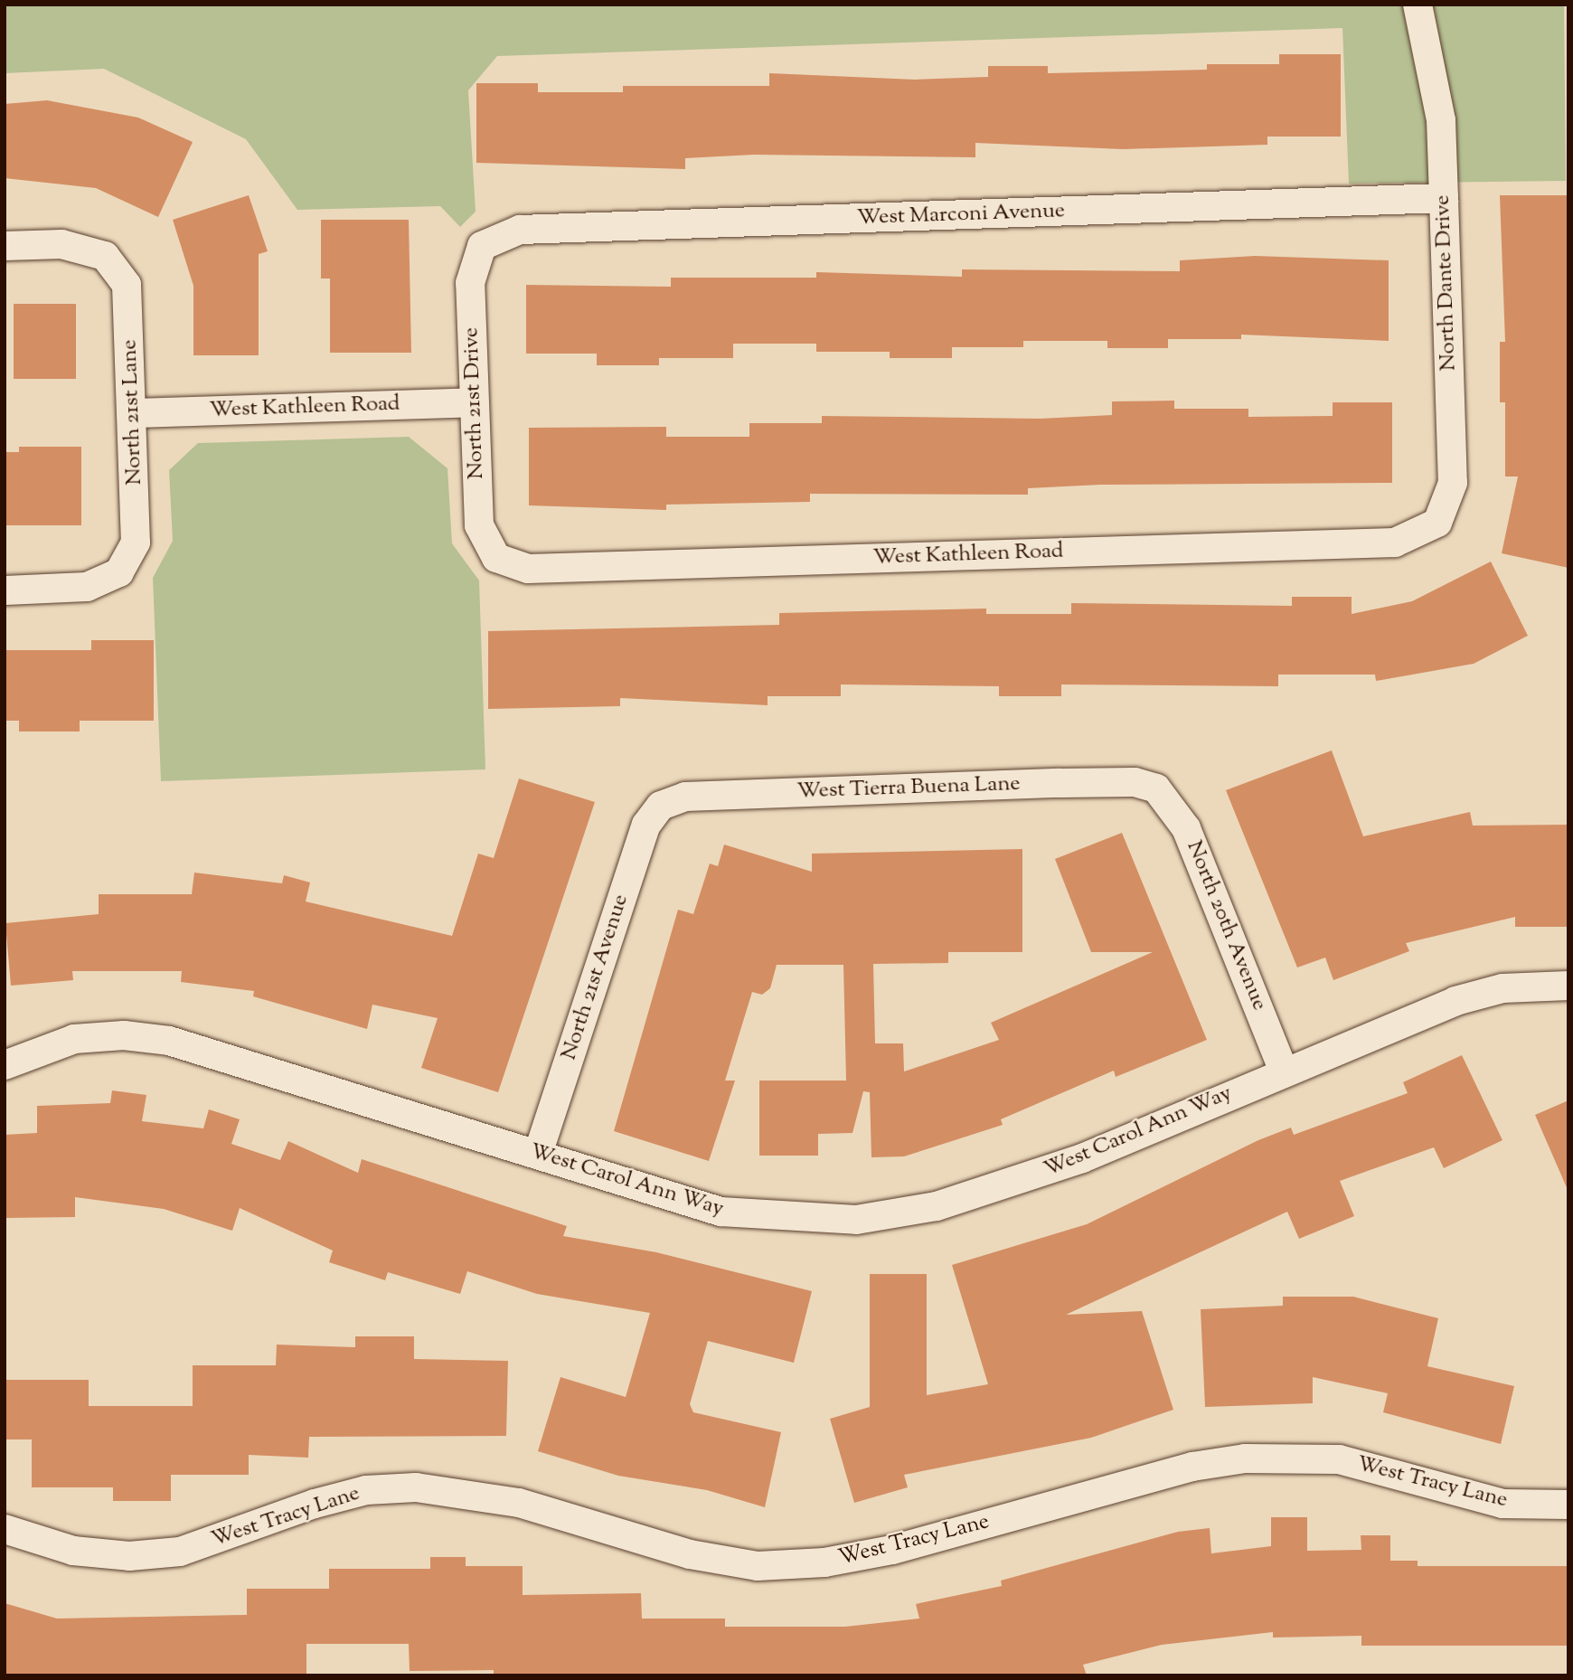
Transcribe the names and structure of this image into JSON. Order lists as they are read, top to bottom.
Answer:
{
  "streets": {
    "street": [
      "West Marconi Avenue",
      "North Dante Drive",
      "North 21st Drive",
      "West Kathleen Road",
      "North 21st Lane",
      "West Tierra Buena Lane",
      "North 20th Avenue",
      "North 21st Avenue",
      "West Carol Ann Way",
      "West Tracy Lane"
    ]
  },
  "crossings": [
    ["West Marconi Avenue", "North Dante Drive"],
    ["West Marconi Avenue", "North 21st Drive"],
    ["North Dante Drive", "West Kathleen Road"],
    ["North 21st Drive", "West Kathleen Road"],
    ["West Kathleen Road", "North 21st Lane"],
    ["West Tierra Buena Lane", "North 20th Avenue"],
    ["West Tierra Buena Lane", "North 21st Avenue"],
    ["North 20th Avenue", "West Carol Ann Way"],
    ["North 21st Avenue", "West Carol Ann Way"]
  ]
}
